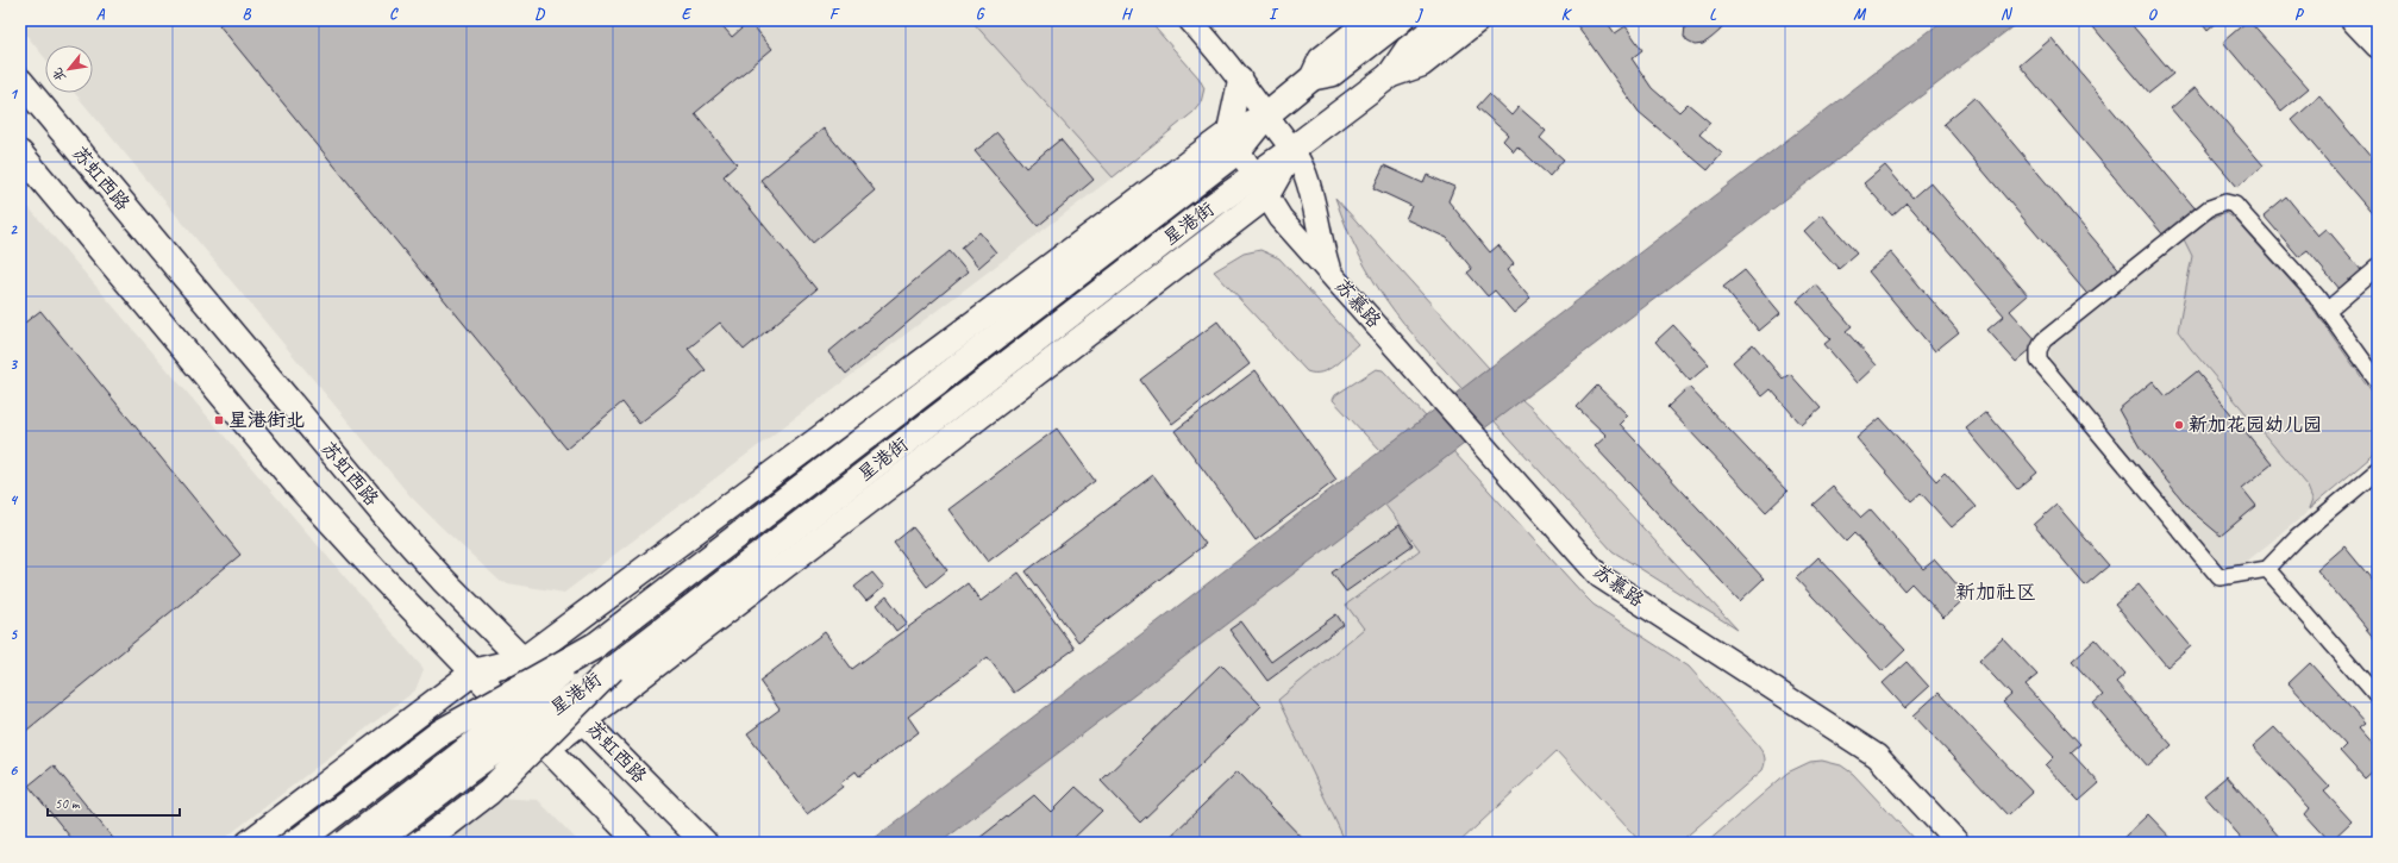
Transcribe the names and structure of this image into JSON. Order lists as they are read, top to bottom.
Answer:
{
  "streets": {
    "main road": ["苏虹西路", "星港街", "苏慕路"]
  },
  "crossings": [
    ["星港街", "苏慕路"]
  ],
  "districts": ["新加社区"],
  "places": {
    "transit": ["星港街北"],
    "other": ["新加花园幼儿园"]
  },
  "scale_bar": "50 m",
  "north": "bottom left",
  "grid": {
    "columns": [
      "A",
      "B",
      "C",
      "D",
      "E",
      "F",
      "G",
      "H",
      "I",
      "J",
      "K",
      "L",
      "M",
      "N",
      "O",
      "P"
    ],
    "rows": [
      "1",
      "2",
      "3",
      "4",
      "5",
      "6"
    ]
  }
}
